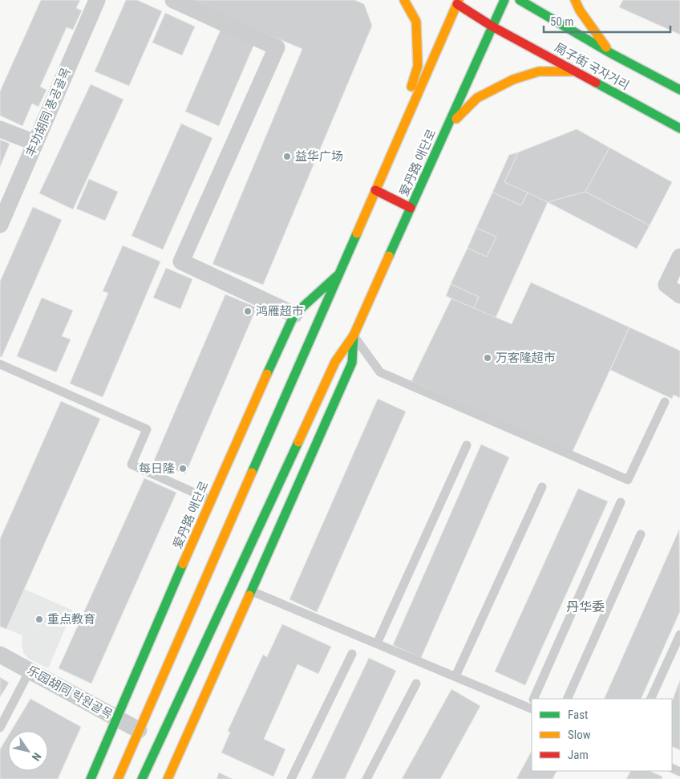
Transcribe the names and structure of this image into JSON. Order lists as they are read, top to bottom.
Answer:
{
  "streets": {
    "main road": ["局子街 국자거리", "爱丹路 애단로"],
    "street": ["丰功胡同 풍공골목", "乐园胡同 락원골목"]
  },
  "crossings": [
    ["局子街 국자거리", "爱丹路 애단로"],
    ["爱丹路 애단로", "乐园胡同 락원골목"]
  ],
  "districts": ["丹华委"],
  "places": [
    "益华广场",
    "鸿雁超市",
    "万客隆超市",
    "每日隆",
    "重点教育"
  ],
  "legend": ["Fast", "Slow", "Jam"],
  "scale_bar": "50 m",
  "north": "bottom right"
}
